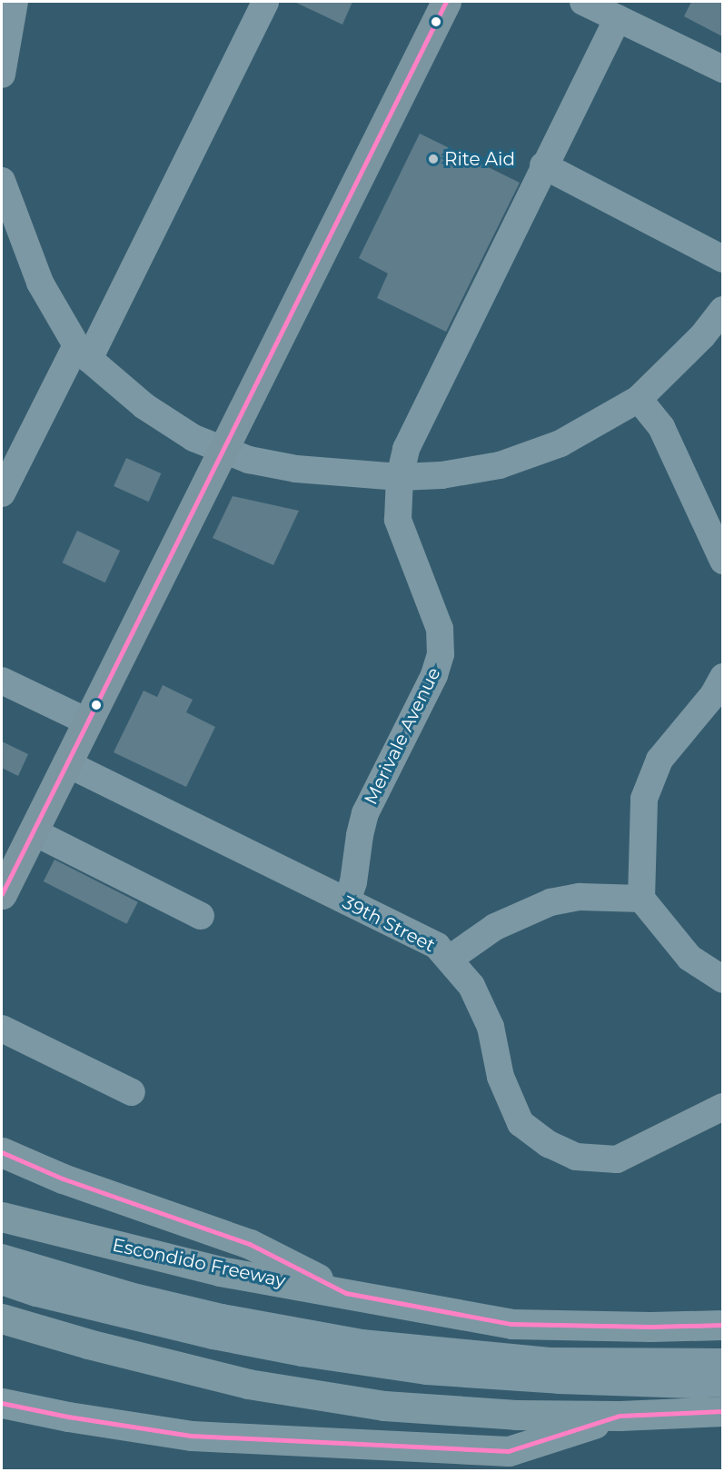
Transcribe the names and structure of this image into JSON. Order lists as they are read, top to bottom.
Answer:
{
  "streets": {
    "highway": ["Escondido Freeway"],
    "street": ["Merivale Avenue", "39th Street"]
  },
  "crossings": [
    ["Merivale Avenue", "39th Street"]
  ],
  "places": ["Rite Aid"]
}
